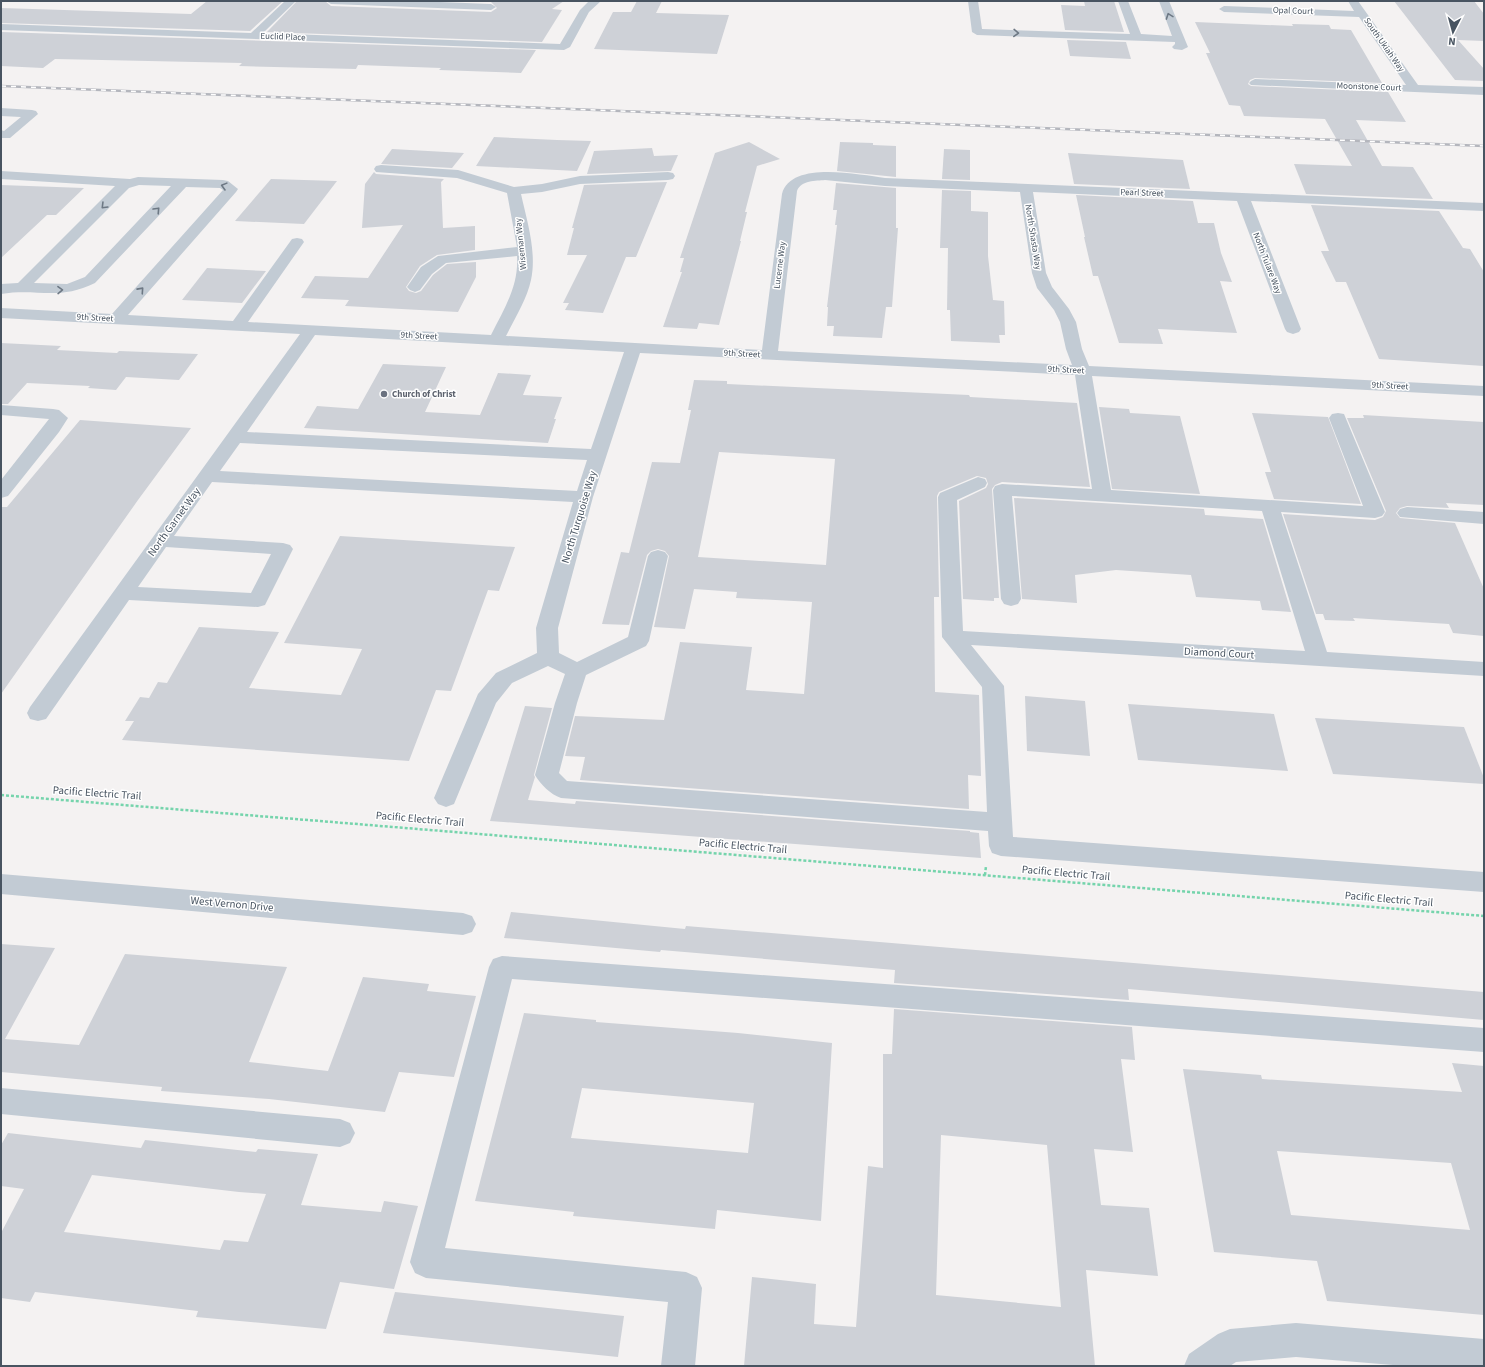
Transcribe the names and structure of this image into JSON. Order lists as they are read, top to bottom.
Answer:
{
  "streets": {
    "street": [
      "Opal Court",
      "Euclid Place",
      "South Ukiah Way",
      "Moonstone Court",
      "Pearl Street",
      "North Shasta Way",
      "Wiseman Way",
      "North Tulare Way",
      "Lucerne Way",
      "9th Street",
      "North Turquoise Way",
      "North Garnet Way",
      "Diamond Court",
      "West Vernon Drive"
    ],
    "path": ["Pacific Electric Trail"]
  },
  "crossings": [
    ["Opal Court", "South Ukiah Way"],
    ["South Ukiah Way", "Moonstone Court"],
    ["Pearl Street", "North Shasta Way"],
    ["Pearl Street", "North Tulare Way"],
    ["Pearl Street", "Lucerne Way"],
    ["North Shasta Way", "9th Street"],
    ["Wiseman Way", "9th Street"],
    ["Lucerne Way", "9th Street"],
    ["9th Street", "North Turquoise Way"],
    ["9th Street", "North Garnet Way"]
  ],
  "places": ["Church of Christ"],
  "north": "bottom"
}
